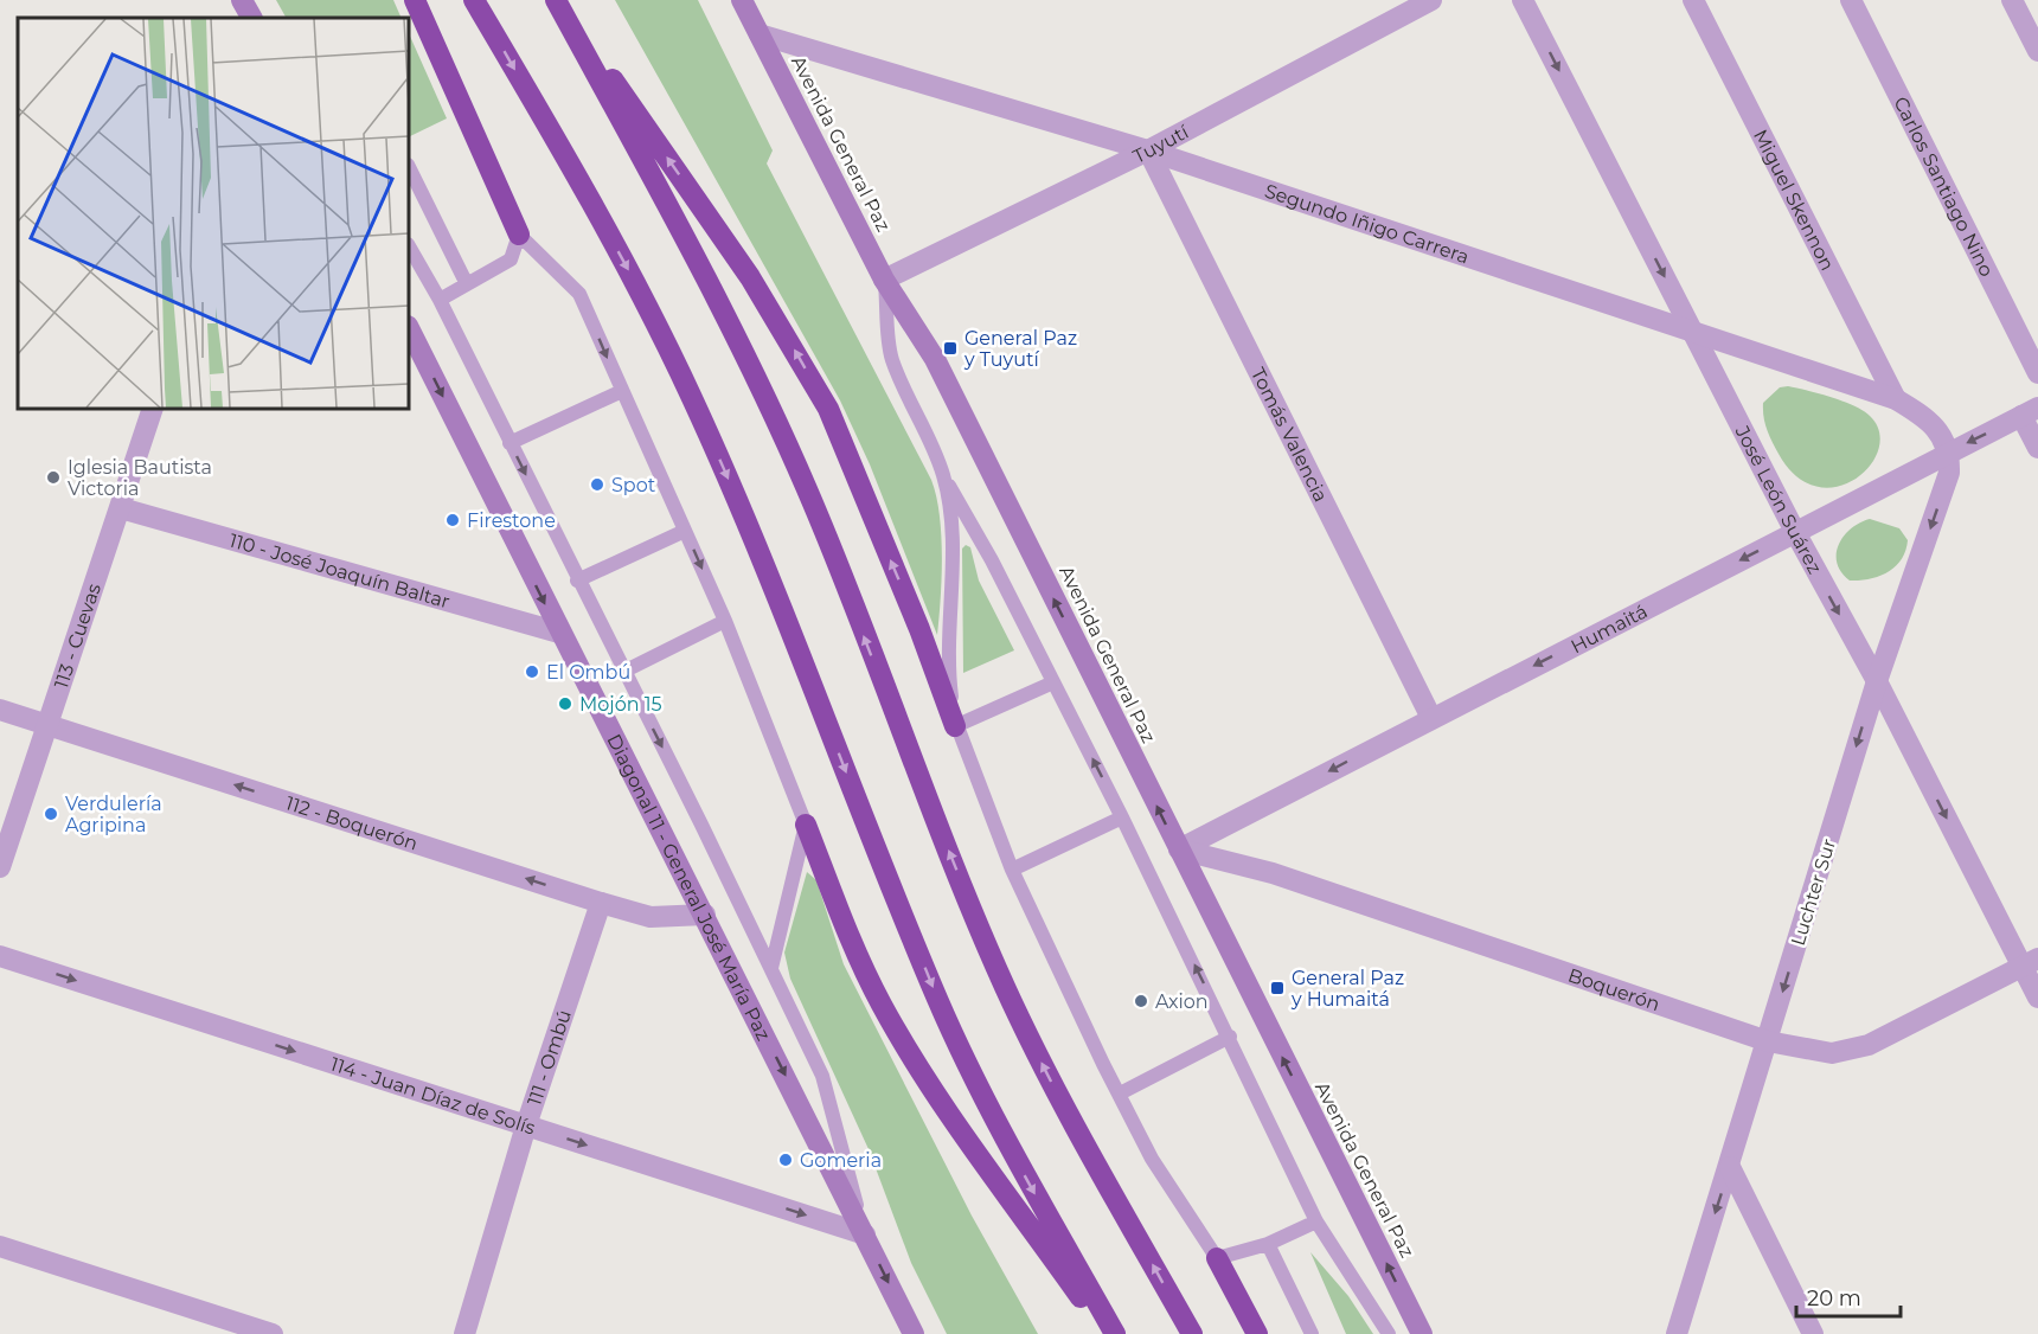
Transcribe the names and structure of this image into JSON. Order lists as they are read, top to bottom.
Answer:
{
  "streets": {
    "street": [
      "Avenida General Paz",
      "Tuyutí",
      "Carlos Santiago Nino",
      "Miguel Skennon",
      "Segundo Iñigo Carrera",
      "Tomás Valencia",
      "José León Suárez",
      "110 - José Joaquín Baltar",
      "Humaitá",
      "113 - Cuevas",
      "112 - Boquerón",
      "Diagonal 11 - General José María Paz",
      "Luchter Sur",
      "Boquerón",
      "111 - Ombú",
      "114 - Juan Díaz de Solís"
    ]
  },
  "crossings": [
    ["Avenida General Paz", "Tuyutí"],
    ["Avenida General Paz", "Segundo Iñigo Carrera"],
    ["Avenida General Paz", "Humaitá"],
    ["Avenida General Paz", "Boquerón"],
    ["Tuyutí", "Segundo Iñigo Carrera"],
    ["Tuyutí", "Tomás Valencia"],
    ["Miguel Skennon", "Segundo Iñigo Carrera"],
    ["Segundo Iñigo Carrera", "Tomás Valencia"],
    ["Segundo Iñigo Carrera", "José León Suárez"],
    ["Segundo Iñigo Carrera", "Humaitá"],
    ["Segundo Iñigo Carrera", "Luchter Sur"],
    ["Tomás Valencia", "Humaitá"],
    ["José León Suárez", "Humaitá"],
    ["José León Suárez", "Luchter Sur"],
    ["José León Suárez", "Boquerón"],
    ["110 - José Joaquín Baltar", "113 - Cuevas"],
    ["110 - José Joaquín Baltar", "Diagonal 11 - General José María Paz"],
    ["Humaitá", "Luchter Sur"],
    ["Humaitá", "Boquerón"],
    ["113 - Cuevas", "112 - Boquerón"],
    ["112 - Boquerón", "Diagonal 11 - General José María Paz"],
    ["112 - Boquerón", "111 - Ombú"],
    ["Diagonal 11 - General José María Paz", "114 - Juan Díaz de Solís"],
    ["Luchter Sur", "Boquerón"],
    ["111 - Ombú", "114 - Juan Díaz de Solís"]
  ],
  "one_way": [
    "Avenida General Paz",
    "José León Suárez",
    "Humaitá",
    "112 - Boquerón",
    "Diagonal 11 - General José María Paz",
    "Luchter Sur",
    "114 - Juan Díaz de Solís"
  ],
  "places": {
    "transit": ["General Paz y Tuyutí", "General Paz y Humaitá"],
    "other": [
      "Iglesia Bautista Victoria",
      "Spot",
      "Firestone",
      "El Ombú",
      "Mojón 15",
      "Verdulería Agripina",
      "Axion",
      "Gomeria"
    ]
  },
  "scale_bar": "20 m"
}
